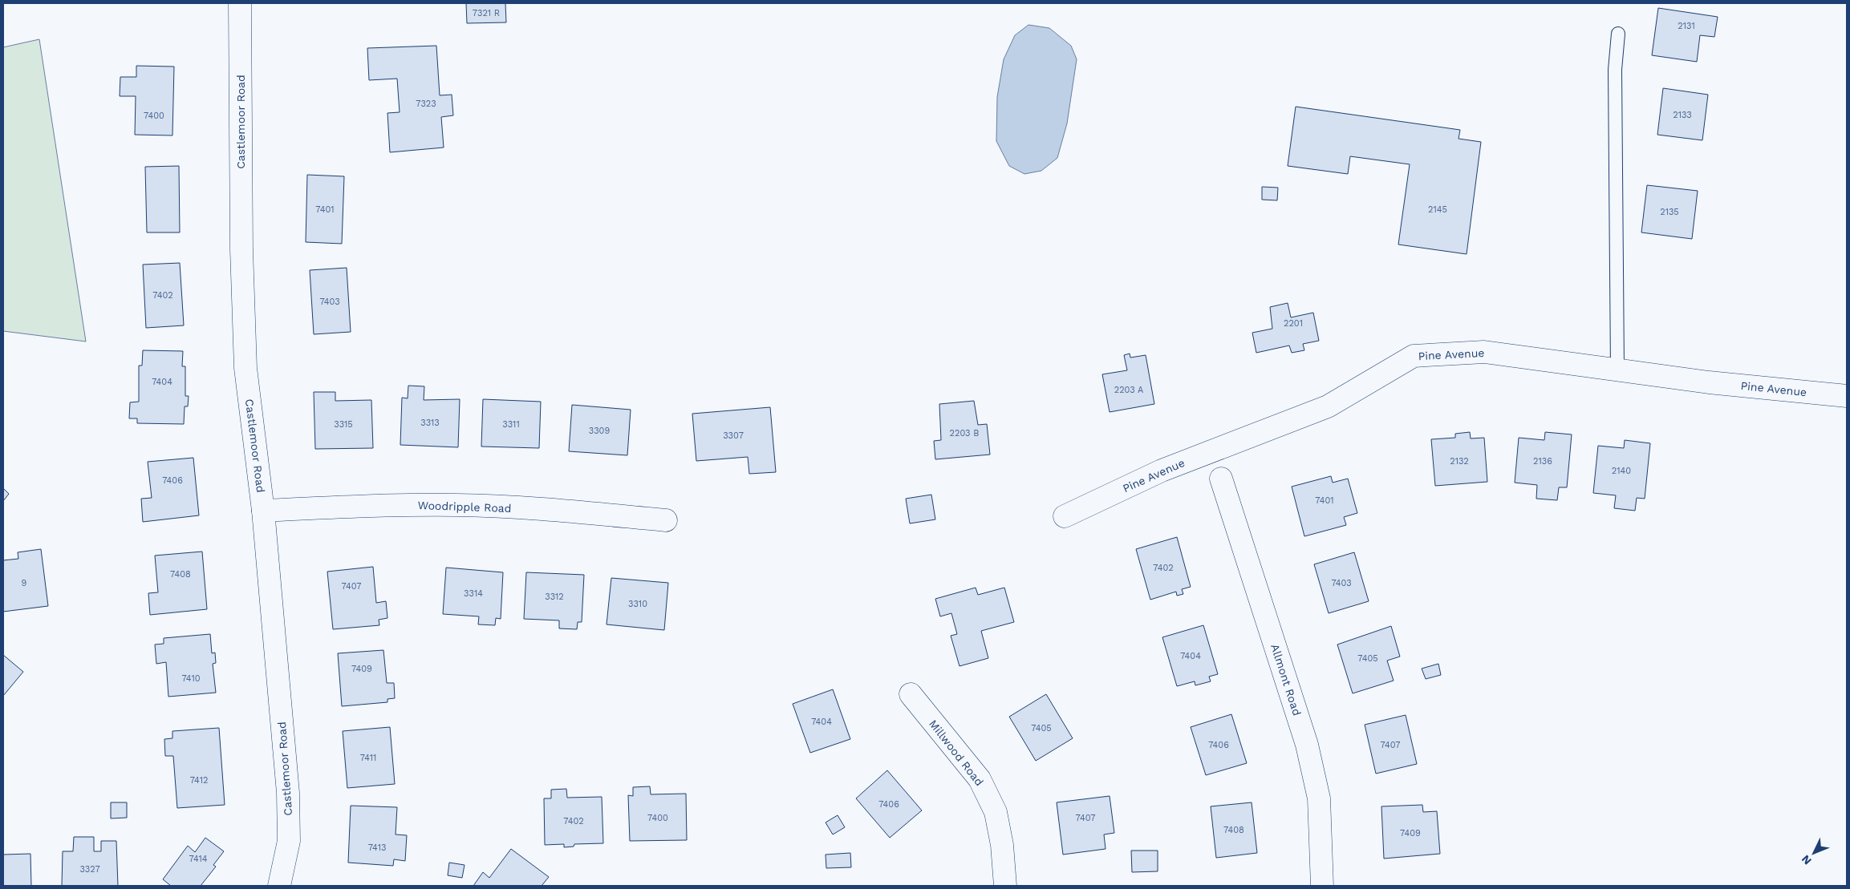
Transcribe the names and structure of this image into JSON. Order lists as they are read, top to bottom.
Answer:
{
  "streets": {
    "street": [
      "Castlemoor Road",
      "Pine Avenue",
      "Woodripple Road",
      "Allmont Road",
      "Millwood Road"
    ]
  },
  "crossings": [
    ["Castlemoor Road", "Woodripple Road"]
  ],
  "house_numbers": [
    "7321 R",
    "2131",
    "7323",
    "2133",
    "7400",
    "7401",
    "2145",
    "2135",
    "7402",
    "7403",
    "2201",
    "7404",
    "2203 A",
    "3313",
    "3315",
    "3311",
    "3309",
    "2203 B",
    "3307",
    "2132",
    "2136",
    "2140",
    "7406",
    "7401",
    "7402",
    "7408",
    "9",
    "7403",
    "7407",
    "3314",
    "3312",
    "3310",
    "7404",
    "7405",
    "7409",
    "7410",
    "7404",
    "7405",
    "7406",
    "7407",
    "7411",
    "7412",
    "7406",
    "7400",
    "7407",
    "7402",
    "7408",
    "7409",
    "7413",
    "7414",
    "3327"
  ],
  "north": "bottom left"
}
